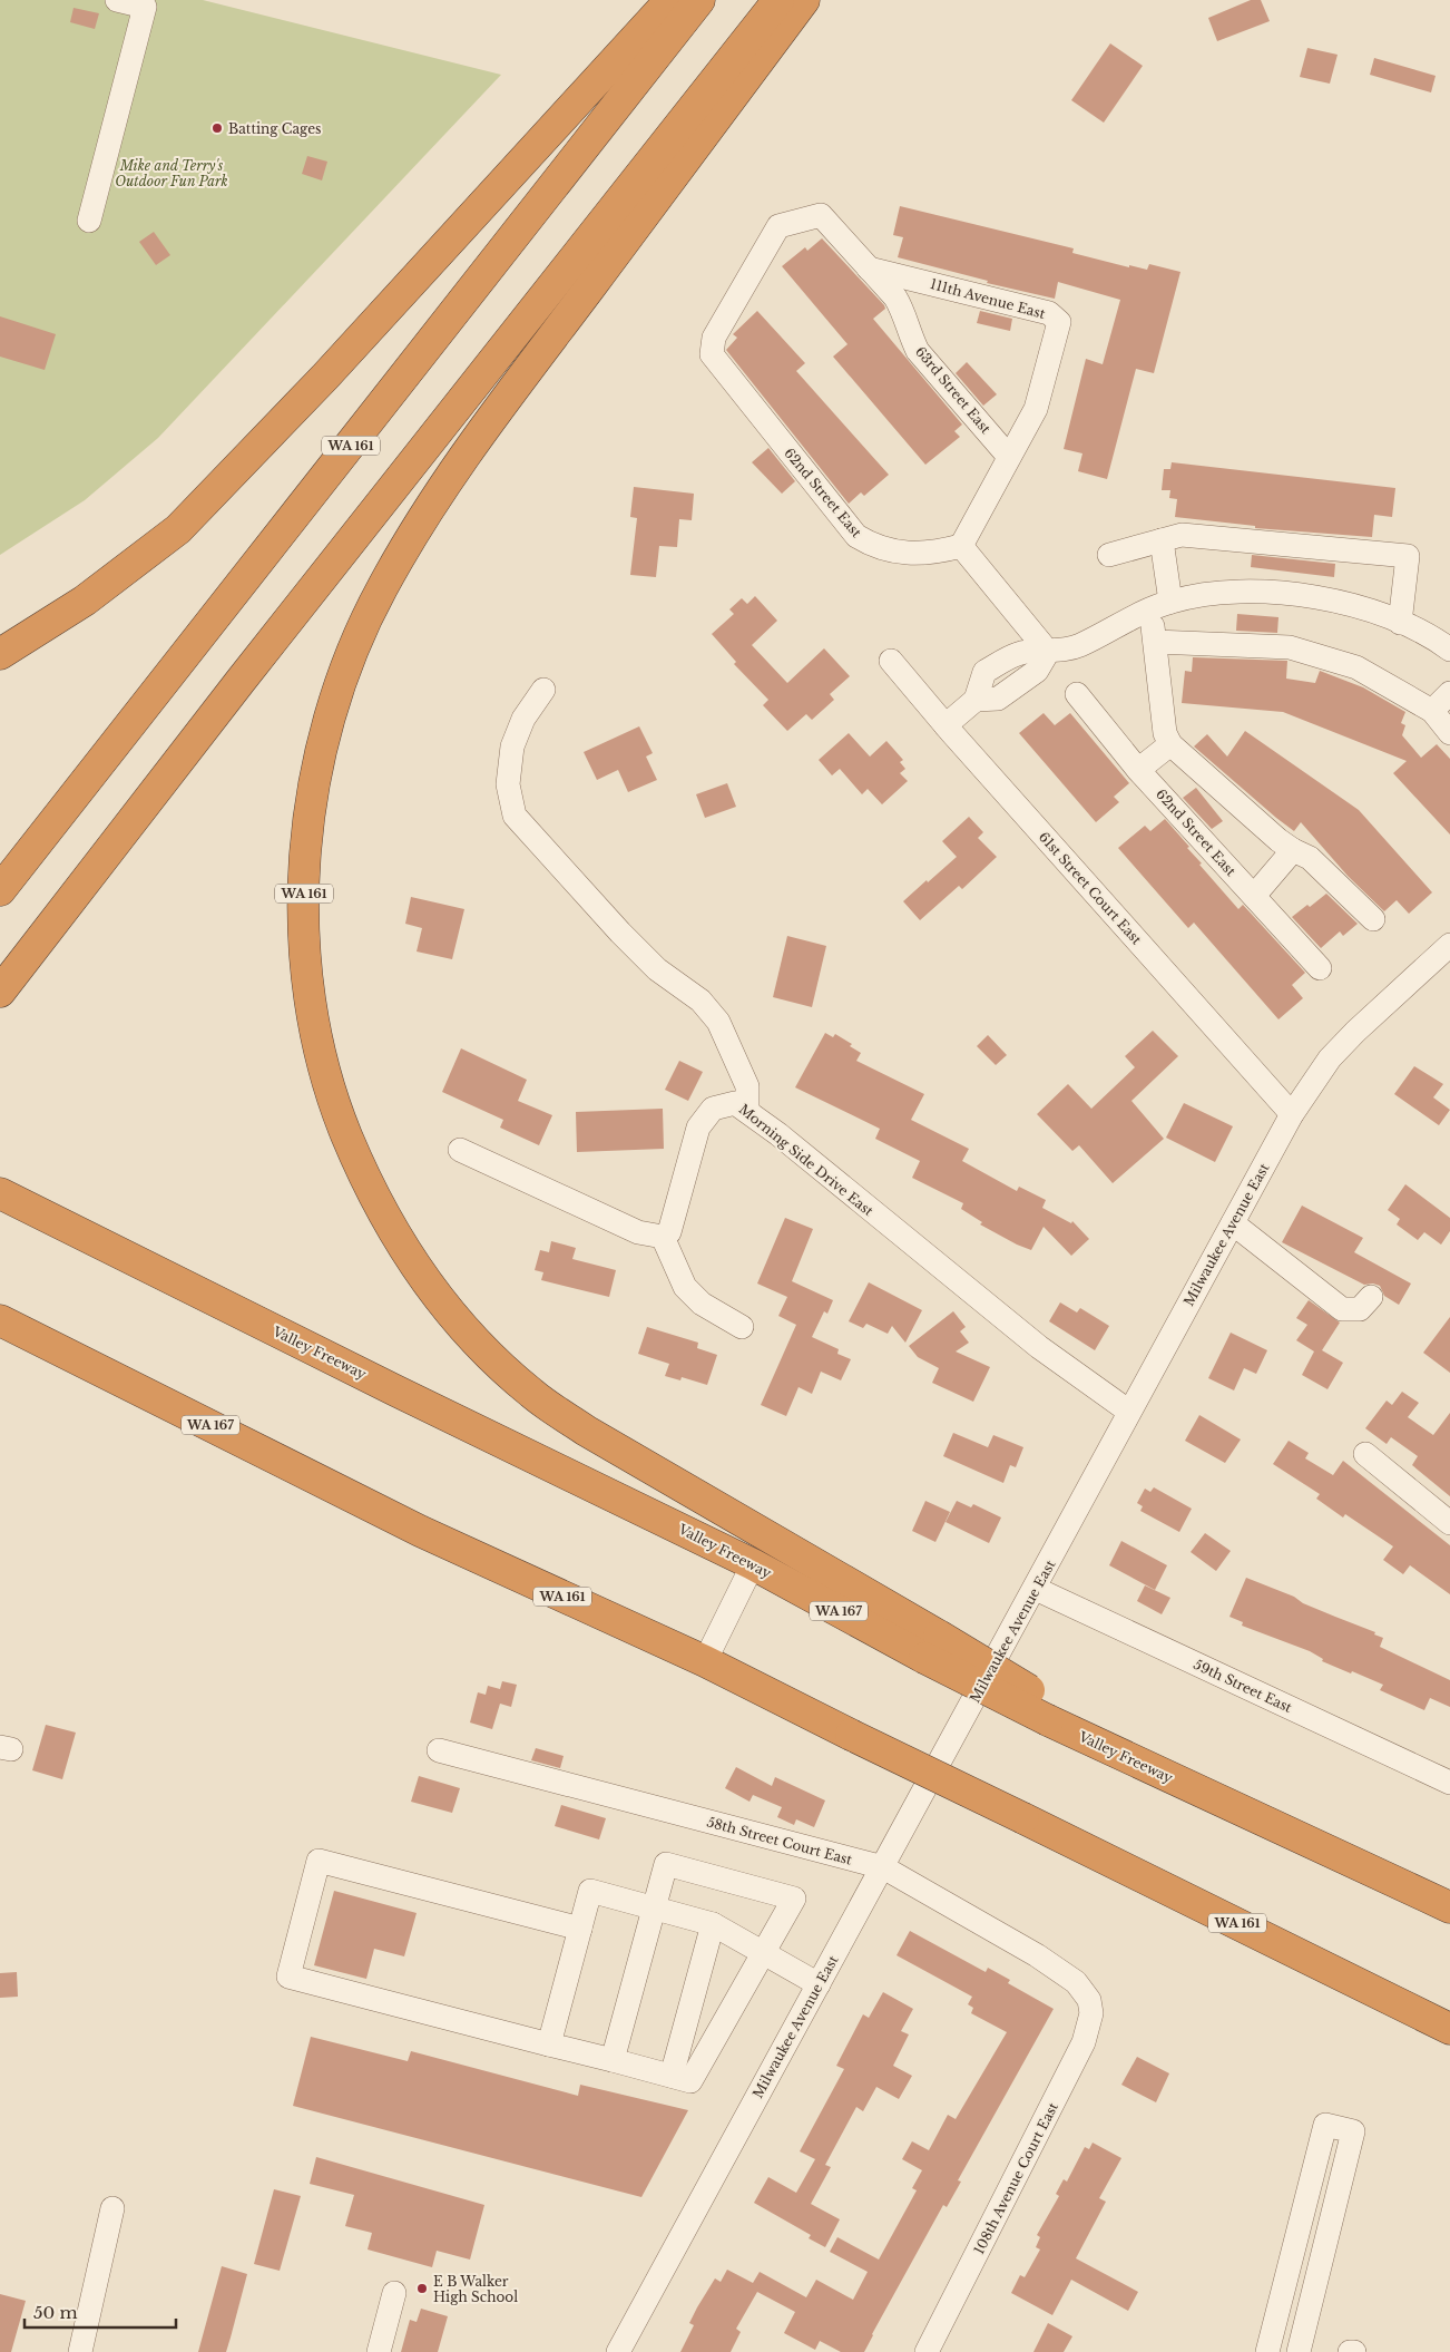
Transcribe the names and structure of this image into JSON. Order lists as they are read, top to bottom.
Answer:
{
  "streets": {
    "highway": ["WA 161", "Valley Freeway", "WA 167"],
    "street": [
      "111th Avenue East",
      "63rd Street East",
      "62nd Street East",
      "61st Street Court East",
      "Morning Side Drive East",
      "Milwaukee Avenue East",
      "59th Street East",
      "58th Street Court East",
      "108th Avenue Court East"
    ]
  },
  "crossings": [
    ["111th Avenue East", "63rd Street East"],
    ["111th Avenue East", "62nd Street East"],
    ["63rd Street East", "62nd Street East"],
    ["WA 161", "Valley Freeway"],
    ["WA 161", "WA 167"],
    ["61st Street Court East", "Milwaukee Avenue East"],
    ["Morning Side Drive East", "Milwaukee Avenue East"],
    ["Milwaukee Avenue East", "59th Street East"],
    ["Milwaukee Avenue East", "58th Street Court East"],
    ["58th Street Court East", "108th Avenue Court East"]
  ],
  "parks": ["Mike and Terry's Outdoor Fun Park"],
  "places": ["Batting Cages", "E B Walker High School"],
  "scale_bar": "50 m"
}
